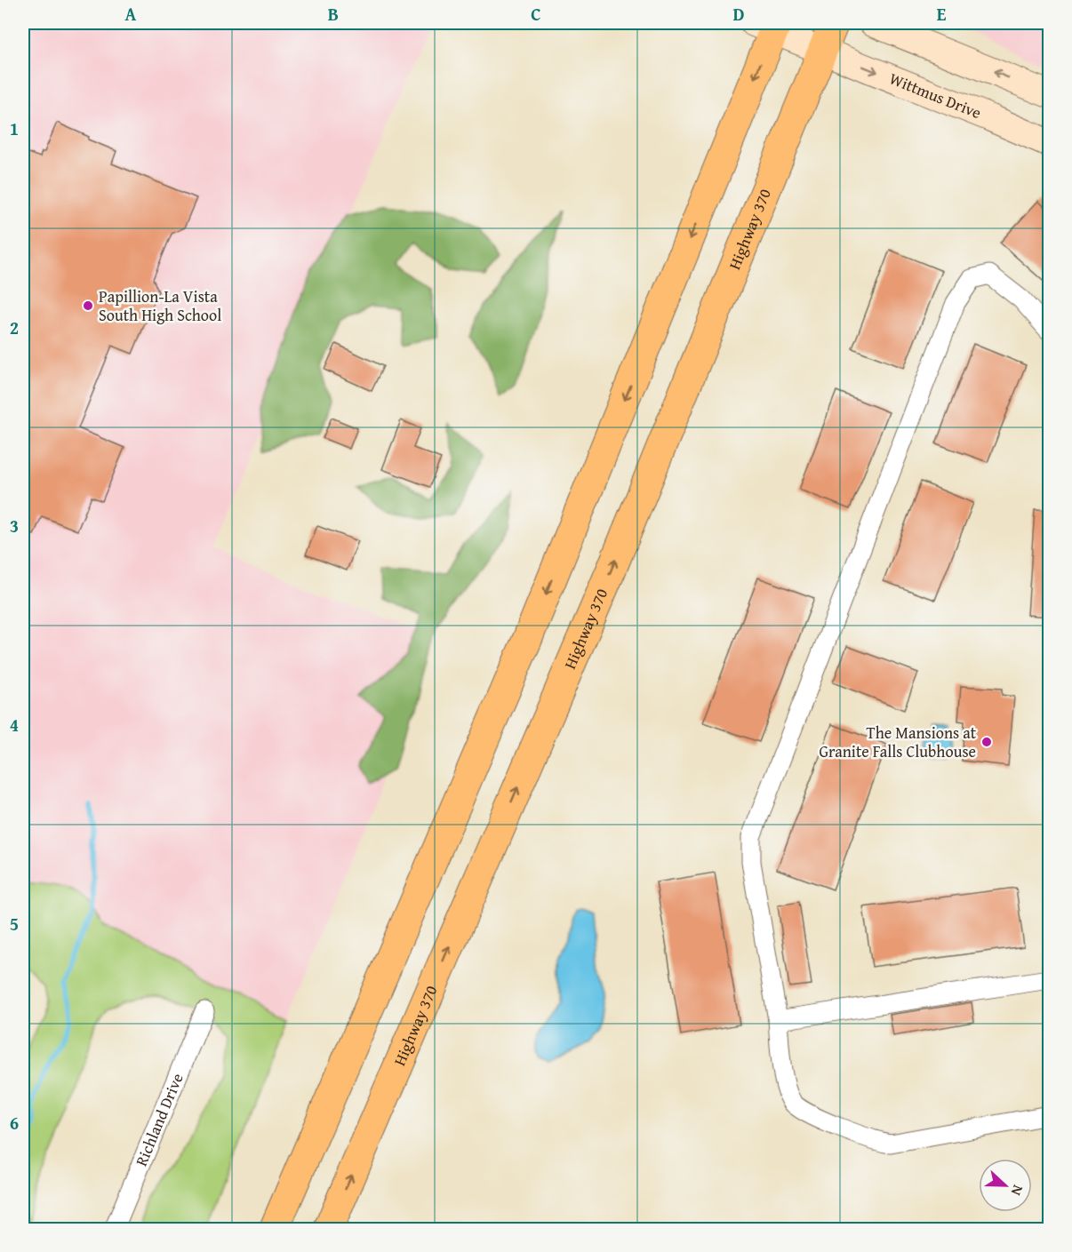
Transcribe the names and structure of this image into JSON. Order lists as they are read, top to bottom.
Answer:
{
  "streets": {
    "highway": ["Highway 370"],
    "street": ["Wittmus Drive", "Richland Drive"]
  },
  "crossings": [
    ["Wittmus Drive", "Highway 370"]
  ],
  "places": ["Papillion-La Vista South High School", "The Mansions at Granite Falls Clubhouse"],
  "north": "right",
  "grid": {
    "columns": [
      "A",
      "B",
      "C",
      "D",
      "E"
    ],
    "rows": [
      "1",
      "2",
      "3",
      "4",
      "5",
      "6"
    ]
  }
}
